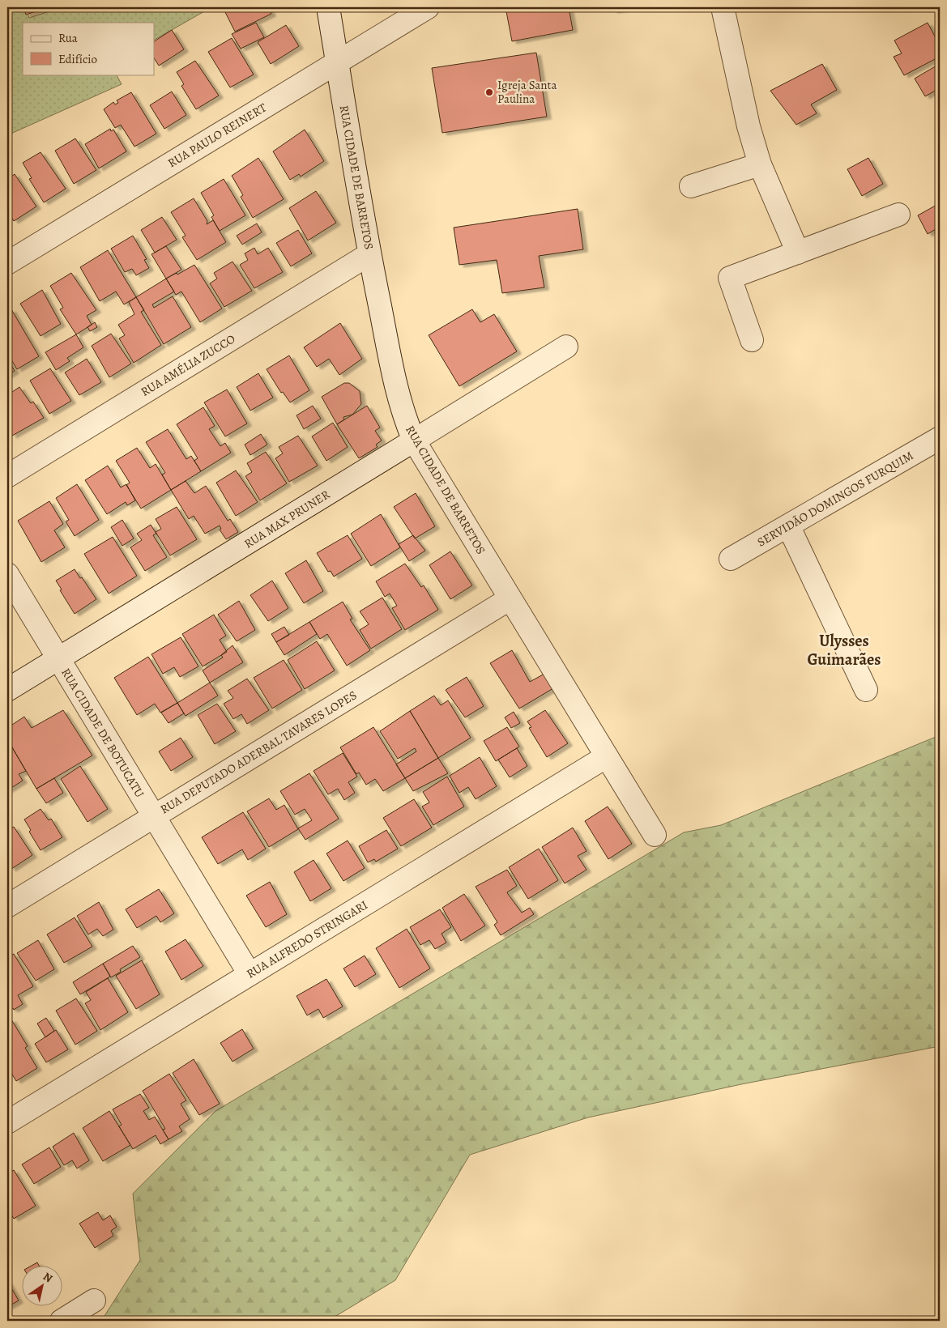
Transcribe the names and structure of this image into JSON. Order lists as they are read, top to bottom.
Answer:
{
  "streets": {
    "street": [
      "RUA PAULO REINERT",
      "RUA CIDADE DE BARRETOS",
      "RUA AMÉLIA ZUCCO",
      "SERVIDÃO DOMINGOS FURQUIM",
      "RUA MAX PRUNER",
      "RUA CIDADE DE BOTUCATU",
      "RUA DEPUTADO ADERBAL TAVARES LOPES",
      "RUA ALFREDO STRINGARI"
    ]
  },
  "crossings": [
    ["RUA PAULO REINERT", "RUA CIDADE DE BARRETOS"],
    ["RUA CIDADE DE BARRETOS", "RUA AMÉLIA ZUCCO"],
    ["RUA CIDADE DE BARRETOS", "RUA MAX PRUNER"],
    ["RUA CIDADE DE BARRETOS", "RUA DEPUTADO ADERBAL TAVARES LOPES"],
    ["RUA CIDADE DE BARRETOS", "RUA ALFREDO STRINGARI"],
    ["RUA MAX PRUNER", "RUA CIDADE DE BOTUCATU"],
    ["RUA CIDADE DE BOTUCATU", "RUA DEPUTADO ADERBAL TAVARES LOPES"],
    ["RUA CIDADE DE BOTUCATU", "RUA ALFREDO STRINGARI"]
  ],
  "districts": ["Ulysses Guimarães"],
  "places": ["Igreja Santa Paulina"],
  "legend": ["Rua", "Edifício"],
  "north": "top right"
}
